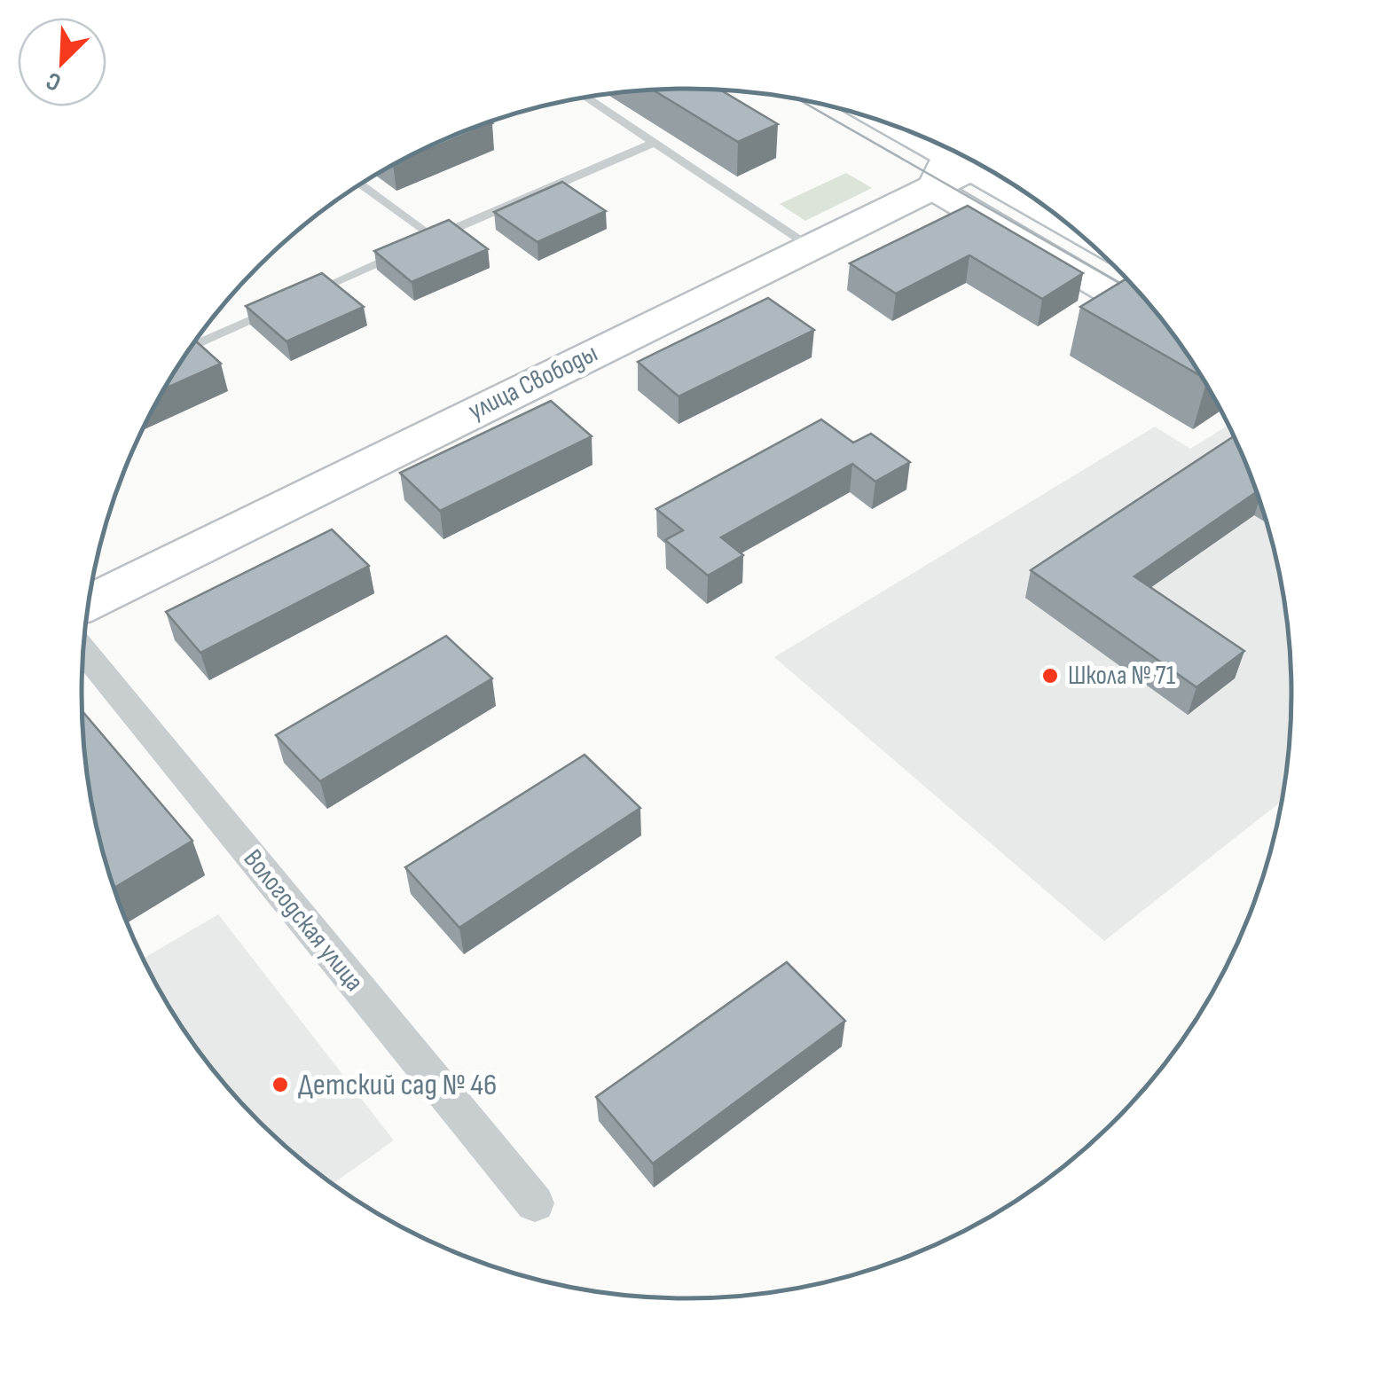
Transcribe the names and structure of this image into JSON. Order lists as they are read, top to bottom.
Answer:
{
  "streets": {
    "main road": ["улица Свободы"],
    "street": ["Вологодская улица"]
  },
  "places": ["Школа № 71", "Детский сад № 46"],
  "north": "bottom left"
}
